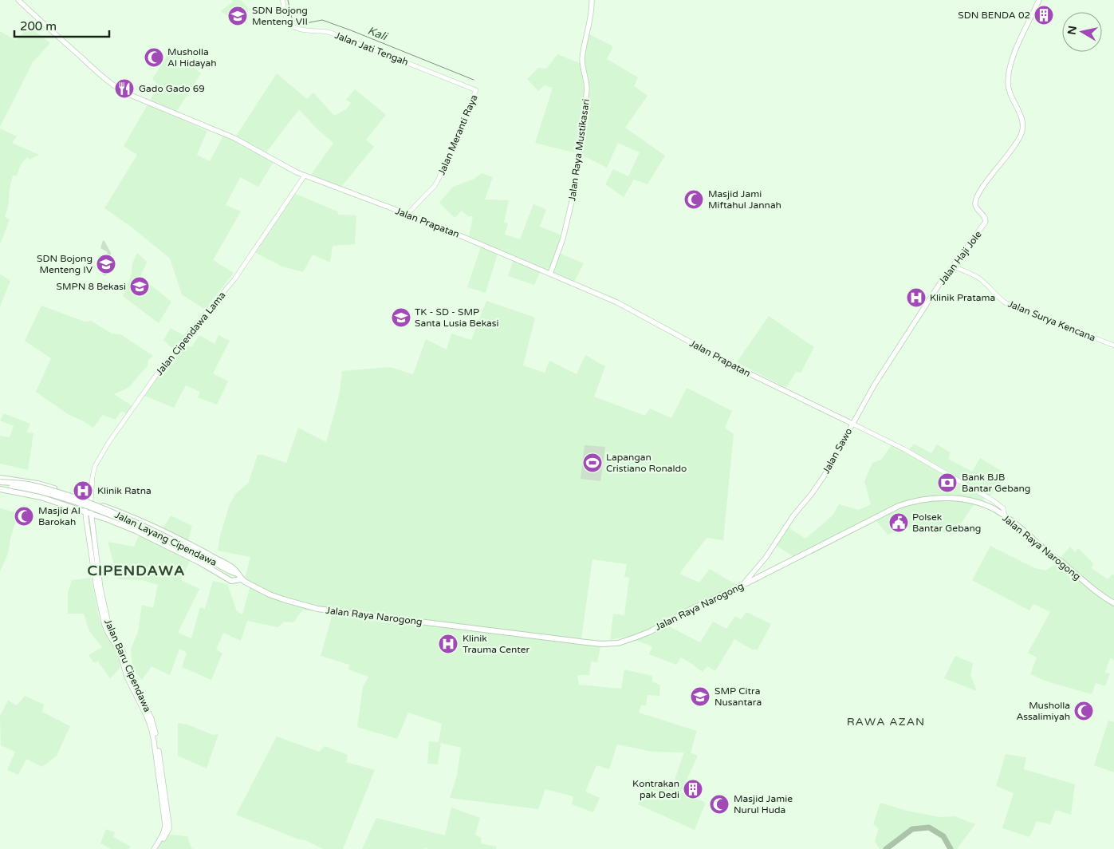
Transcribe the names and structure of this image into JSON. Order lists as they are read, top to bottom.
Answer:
{
  "streets": {
    "main road": [
      "Jalan Raya Mustikasari",
      "Jalan Prapatan",
      "Jalan Haji Jole",
      "Jalan Sawo",
      "Jalan Layang Cipendawa",
      "Jalan Raya Narogong",
      "Jalan Baru Cipendawa"
    ],
    "street": [
      "Jalan Jati Tengah",
      "Jalan Meranti Raya",
      "Jalan Surya Kencana",
      "Jalan Cipendawa Lama"
    ]
  },
  "crossings": [
    ["Jalan Jati Tengah", "Jalan Meranti Raya"],
    ["Jalan Meranti Raya", "Jalan Prapatan"],
    ["Jalan Raya Mustikasari", "Jalan Prapatan"],
    ["Jalan Prapatan", "Jalan Haji Jole"],
    ["Jalan Prapatan", "Jalan Cipendawa Lama"],
    ["Jalan Prapatan", "Jalan Sawo"],
    ["Jalan Haji Jole", "Jalan Surya Kencana"],
    ["Jalan Haji Jole", "Jalan Sawo"],
    ["Jalan Cipendawa Lama", "Jalan Raya Narogong"],
    ["Jalan Cipendawa Lama", "Jalan Baru Cipendawa"],
    ["Jalan Sawo", "Jalan Raya Narogong"],
    ["Jalan Layang Cipendawa", "Jalan Raya Narogong"],
    ["Jalan Raya Narogong", "Jalan Baru Cipendawa"]
  ],
  "districts": ["CIPENDAWA", "RAWA AZAN"],
  "water": ["Kali"],
  "places": {
    "building": ["SDN BENDA 02", "Kontrakan pak Dedi"],
    "school or university": [
      "SDN Bojong Menteng VII",
      "SDN Bojong Menteng IV",
      "SMPN 8 Bekasi",
      "TK - SD - SMP Santa Lusia Bekasi",
      "SMP Citra Nusantara"
    ],
    "mosque": [
      "Musholla Al Hidayah",
      "Masjid Jami Miftahul Jannah",
      "Masjid Al Barokah",
      "Musholla Assalimiyah",
      "Masjid Jamie Nurul Huda"
    ],
    "restaurant": ["Gado Gado 69"],
    "hospital": ["Klinik Pratama", "Klinik Ratna", "Klinik Trauma Center"],
    "sports": ["Lapangan Cristiano Ronaldo"],
    "bank": ["Bank BJB Bantar Gebang"],
    "public building": ["Polsek Bantar Gebang"]
  },
  "scale_bar": "200 m",
  "north": "left"
}
